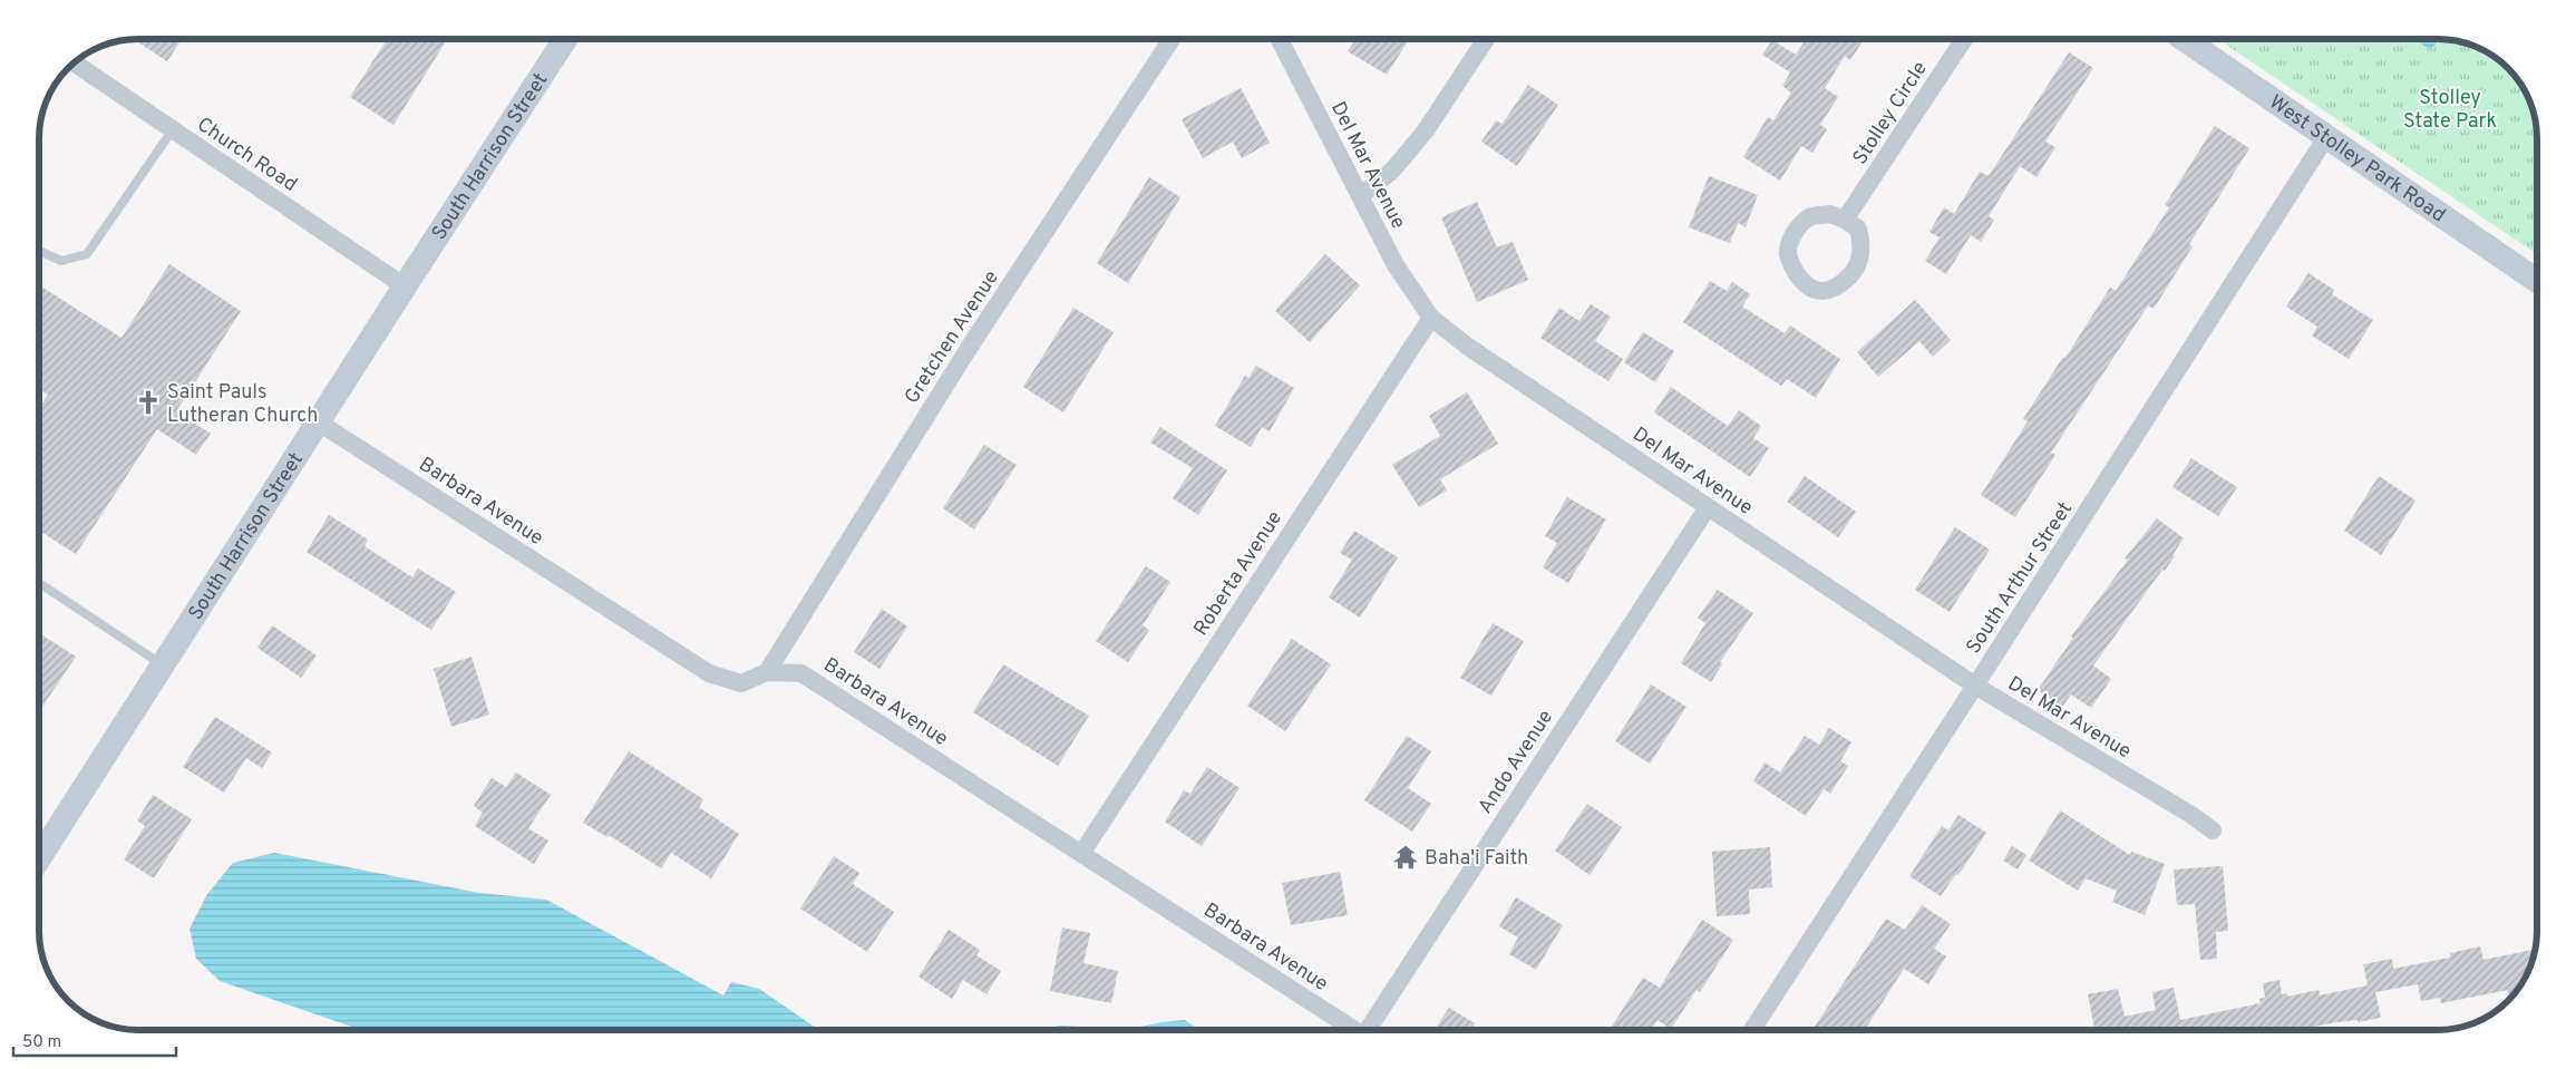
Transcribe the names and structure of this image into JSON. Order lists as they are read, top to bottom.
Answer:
{
  "streets": {
    "main road": ["South Harrison Street", "West Stolley Park Road"],
    "street": [
      "Stolley Circle",
      "Church Road",
      "Del Mar Avenue",
      "Gretchen Avenue",
      "Barbara Avenue",
      "Roberta Avenue",
      "South Arthur Street",
      "Ando Avenue"
    ]
  },
  "crossings": [
    ["Church Road", "South Harrison Street"],
    ["South Harrison Street", "Barbara Avenue"],
    ["West Stolley Park Road", "South Arthur Street"],
    ["Del Mar Avenue", "Roberta Avenue"],
    ["Del Mar Avenue", "South Arthur Street"],
    ["Del Mar Avenue", "Ando Avenue"],
    ["Gretchen Avenue", "Barbara Avenue"],
    ["Barbara Avenue", "Roberta Avenue"]
  ],
  "parks": ["Stolley State Park"],
  "places": {
    "church": ["Saint Pauls Lutheran Church"],
    "temple": ["Baha'i Faith"]
  },
  "scale_bar": "50 m"
}
